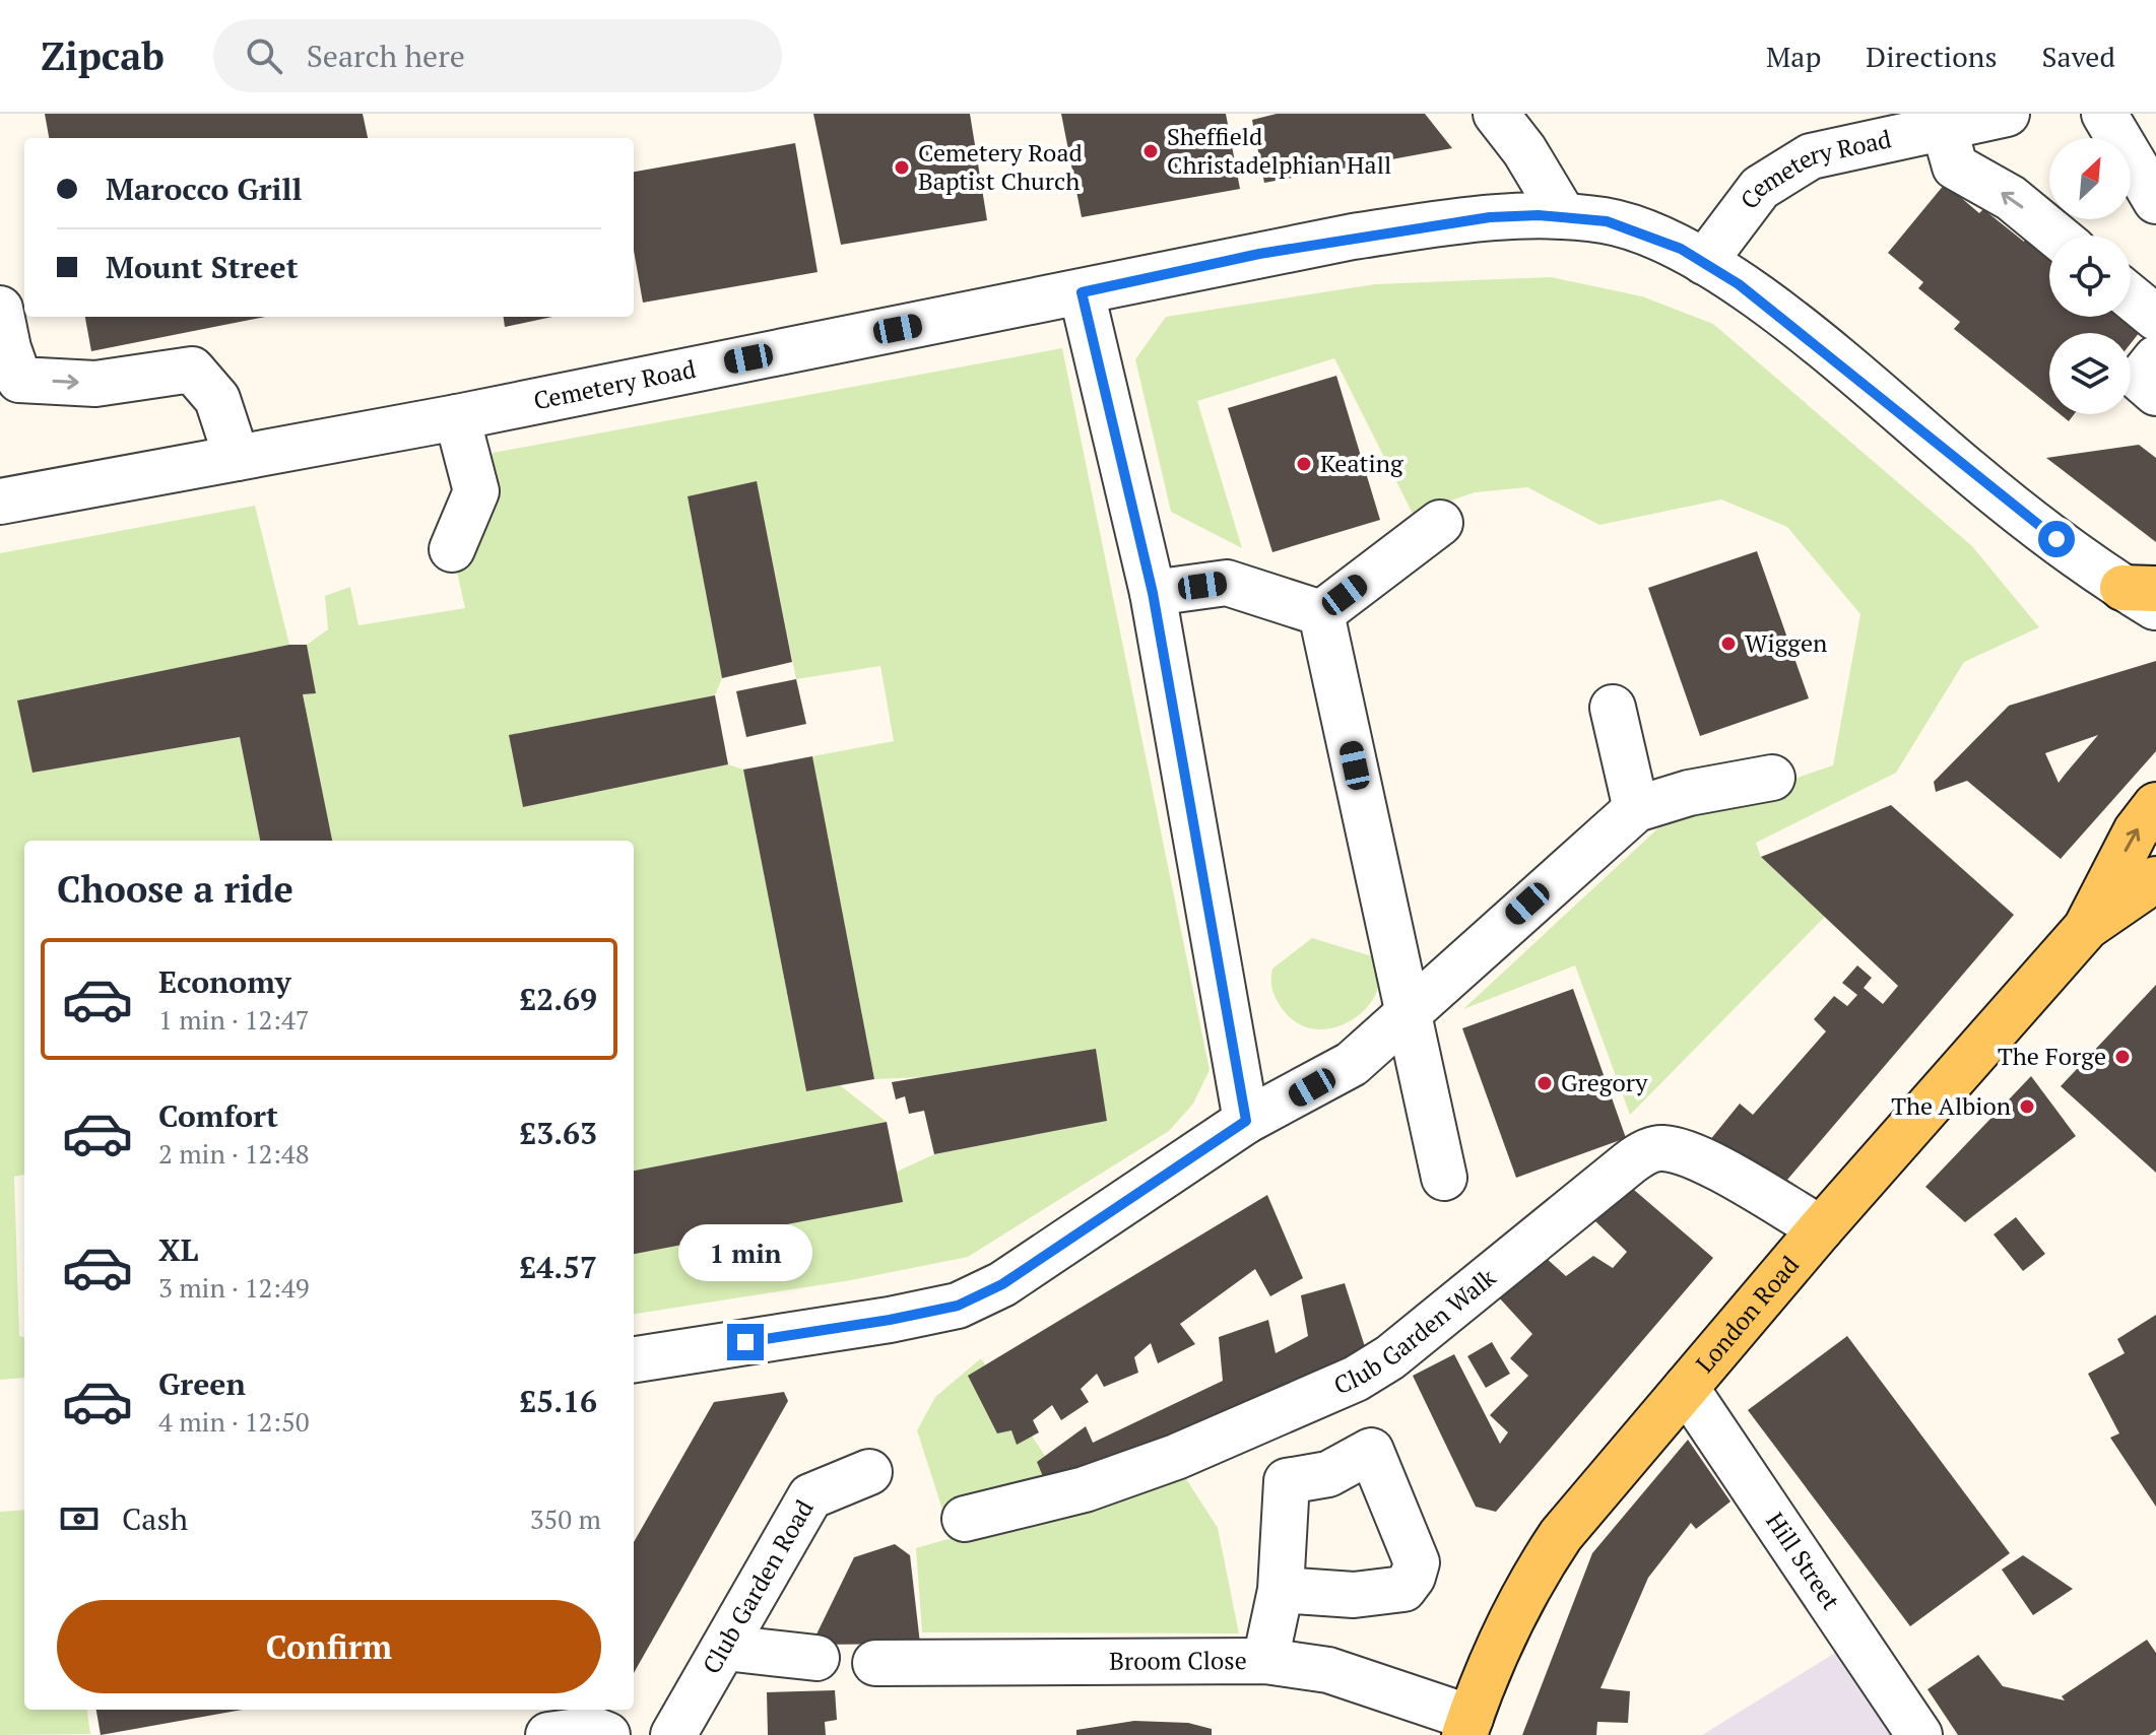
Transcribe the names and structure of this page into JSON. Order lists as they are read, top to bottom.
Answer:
{
  "streets": {
    "main road": ["London Road"],
    "street": [
      "Cemetery Road",
      "Club Garden Walk",
      "Hill Street",
      "Club Garden Road",
      "Broom Close"
    ]
  },
  "crossings": [
    ["London Road", "Club Garden Walk"],
    ["London Road", "Hill Street"],
    ["London Road", "Broom Close"]
  ],
  "places": [
    "Sheffield Christadelphian Hall",
    "Cemetery Road Baptist Church",
    "Keating",
    "Wiggen",
    "The Forge",
    "Gregory",
    "The Albion"
  ],
  "north": "top right",
  "page": {
    "header": "Zipcab",
    "search": "Search here",
    "nav": ["Map", "Directions", "Saved"],
    "banner": ["Marocco Grill", "Mount Street"],
    "heading": "Choose a ride",
    "list": [
      {
        "name": "Economy",
        "note": "1 min · 12:47",
        "value": "£2.69"
      },
      {
        "name": "Comfort",
        "note": "2 min · 12:48",
        "value": "£3.63"
      },
      {
        "name": "XL",
        "note": "3 min · 12:49",
        "value": "£4.57"
      },
      {
        "name": "Green",
        "note": "4 min · 12:50",
        "value": "£5.16"
      }
    ],
    "bubble": "1 min",
    "pay": ["Cash", "350 m"],
    "buttons": "Confirm"
  }
}
